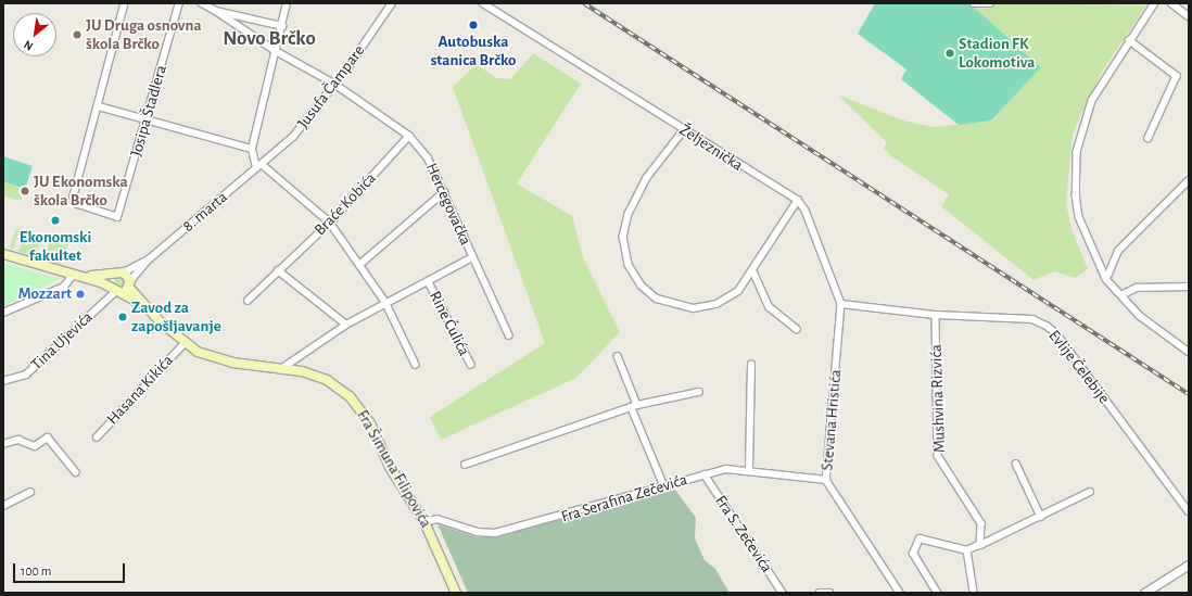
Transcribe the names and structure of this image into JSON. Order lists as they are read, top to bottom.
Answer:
{
  "streets": {
    "main road": ["Fra Šimuna Filipovića"],
    "street": [
      "Jusufa Čampare",
      "Josipa Štadlera",
      "Željeznička",
      "Braće Kobića",
      "Hercegovačka",
      "8. marta",
      "Rine Čulića",
      "Tina Ujevića",
      "Evlije Čelebije",
      "Hasana Kikića",
      "Mushvina Rizvića",
      "Stevana Hristića",
      "Fra Serafina Zečevića",
      "Fra S. Zečevića"
    ]
  },
  "crossings": [
    ["Jusufa Čampare", "Hercegovačka"],
    ["Jusufa Čampare", "8. marta"],
    ["Braće Kobića", "Hercegovačka"],
    ["Evlije Čelebije", "Mushvina Rizvića"],
    ["Evlije Čelebije", "Stevana Hristića"],
    ["Hasana Kikića", "Fra Šimuna Filipovića"],
    ["Stevana Hristića", "Fra Serafina Zečevića"],
    ["Fra Šimuna Filipovića", "Fra Serafina Zečevića"],
    ["Fra Serafina Zečevića", "Fra S. Zečevića"]
  ],
  "districts": ["Novo Brčko"],
  "places": [
    "Autobuska stanica Brčko",
    "JU Druga osnovna škola Brčko",
    "Stadion FK Lokomotiva",
    "JU Ekonomska škola Brčko",
    "Ekonomski fakultet",
    "Mozzart",
    "Zavod za zapošljavanje"
  ],
  "scale_bar": "100 m",
  "north": "bottom left"
}
